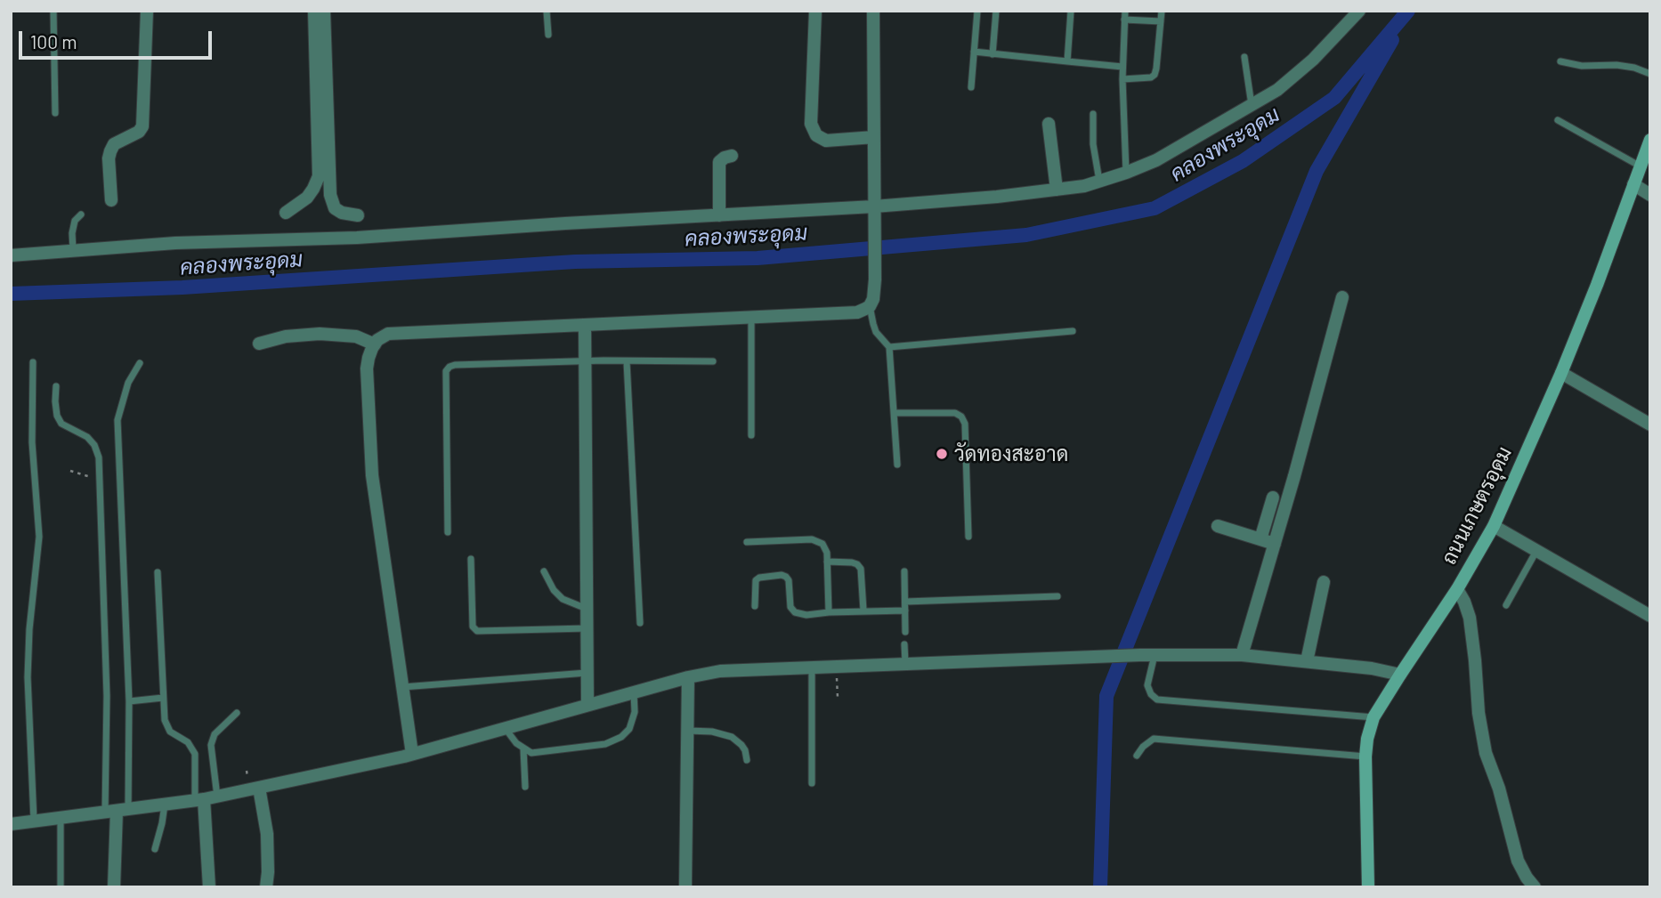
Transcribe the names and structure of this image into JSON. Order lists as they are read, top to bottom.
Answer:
{
  "streets": {
    "street": ["ถนนเกษตรอุดม"]
  },
  "water": ["คลองพระอุดม"],
  "places": ["วัดทองสะอาด"],
  "scale_bar": "100 m"
}
